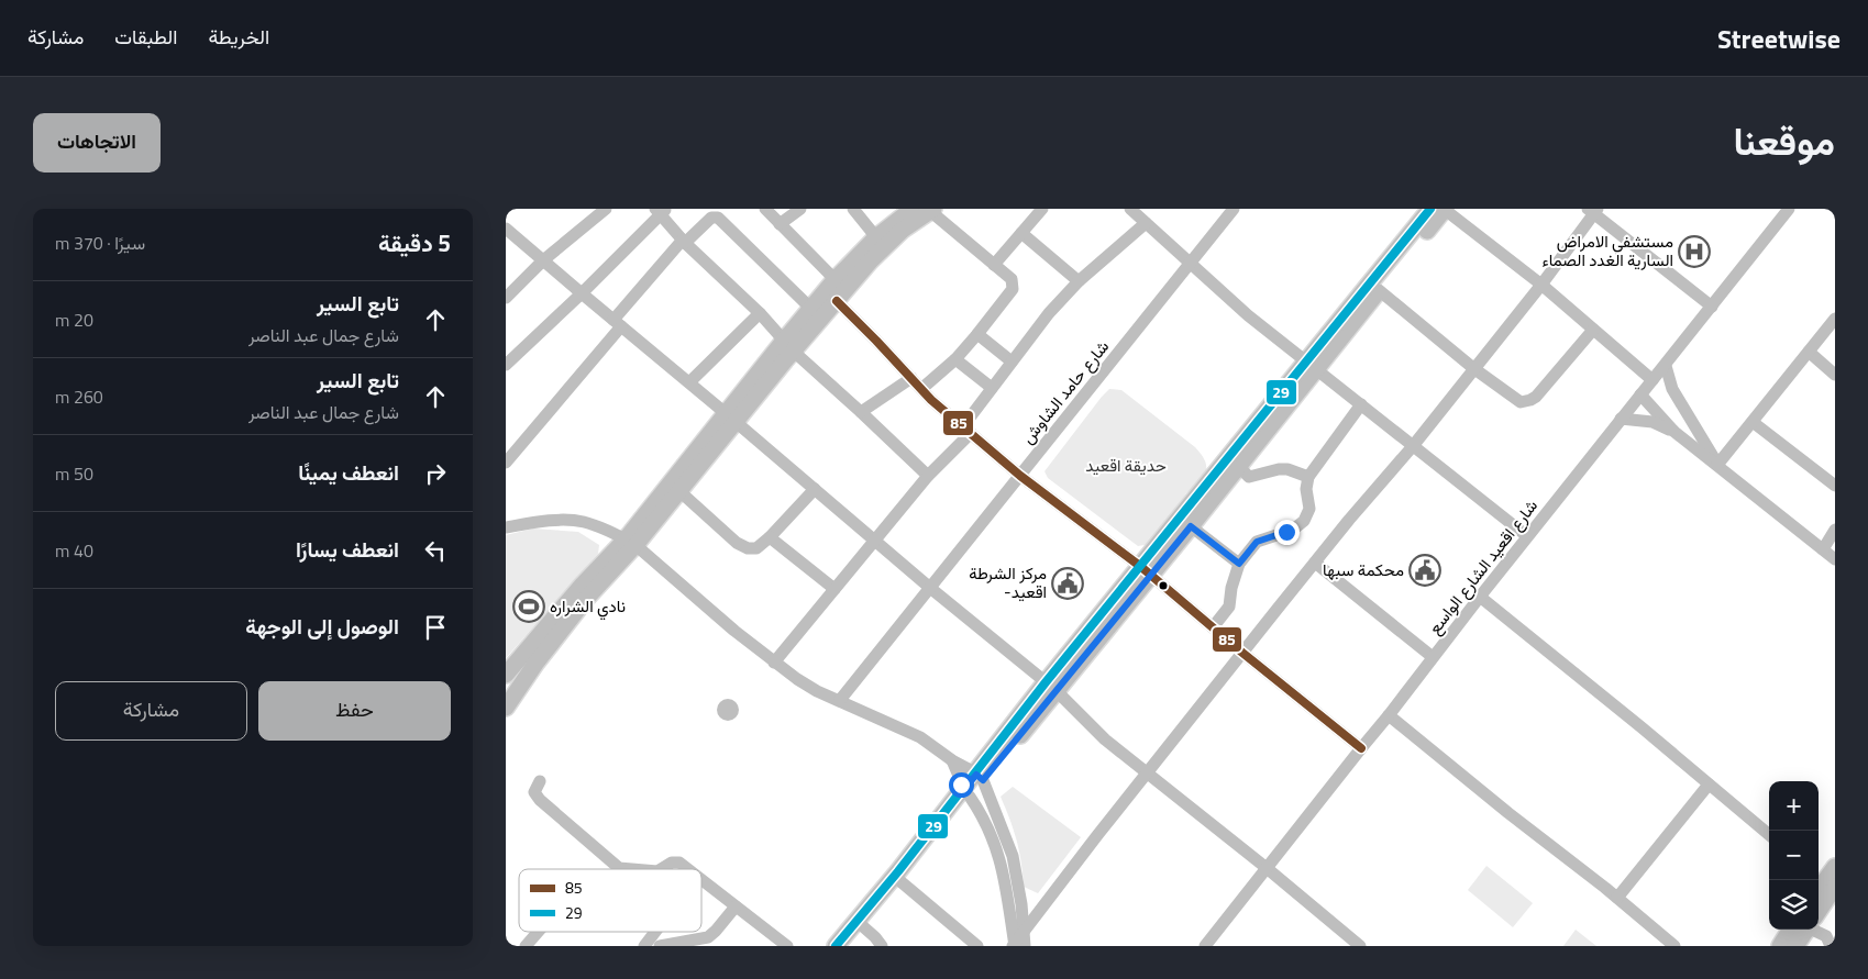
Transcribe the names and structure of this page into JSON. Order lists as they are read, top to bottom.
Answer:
{
  "streets": {
    "street": ["شارع حامد الشاوش", "شارع اقعيد الشارع الواسع"]
  },
  "parks": ["حديقة اقعيد"],
  "places": {
    "hospital": ["مستشفي الامراض السارية الغدد الصماء"],
    "public building": ["محكمة سبها", "مركز الشرطة -اقعيد"],
    "sports": ["نادي الشراره"]
  },
  "lines": ["transit line 29", "transit line 85"],
  "legend": ["85", "29"],
  "page": {
    "header": "Streetwise",
    "nav": ["الخريطة", "الطبقات", "مشاركة"],
    "title": "موقعنا",
    "buttons": [
      "الاتجاهات",
      ["حفظ", "مشاركة"]
    ],
    "heading": ["5 دقيقة", "سيرًا · 370 m"],
    "list": [
      ["تابع السير", "شارع جمال عبد الناصر", "20 m"],
      ["تابع السير", "شارع جمال عبد الناصر", "260 m"],
      ["انعطف يمينًا", "50 m"],
      ["انعطف يسارًا", "40 m"],
      "الوصول إلى الوجهة"
    ],
    "map_buttons": ["+", "−"]
  }
}
